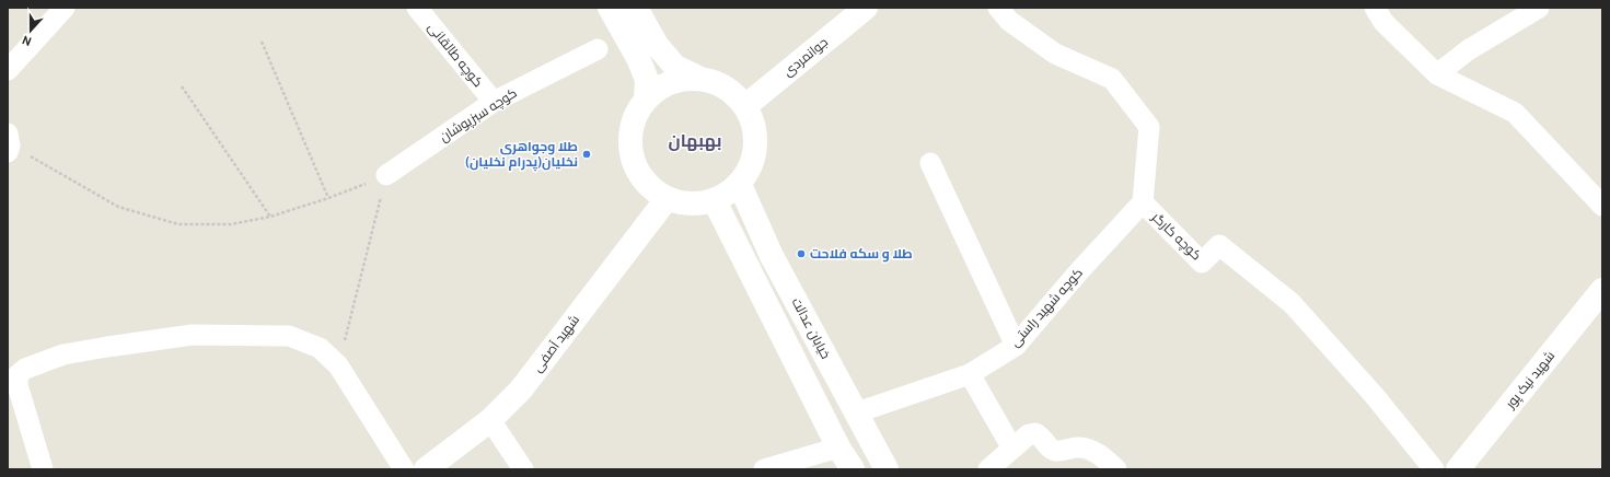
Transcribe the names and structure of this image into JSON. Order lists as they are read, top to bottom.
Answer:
{
  "streets": {
    "main road": [
      "جوانمردی",
      "خیابان عدالت",
      "شهید آصفی",
      "شهید نیک پور"
    ],
    "street": [
      "کوچه طالقانی",
      "کوچه سبزپوشان",
      "کوچه کارگر",
      "کوچه شهید راستی"
    ]
  },
  "crossings": [
    ["کوچه طالقانی", "کوچه سبزپوشان"],
    ["جوانمردی", "خیابان عدالت"],
    ["جوانمردی", "شهید آصفی"],
    ["کوچه کارگر", "کوچه شهید راستی"],
    ["کوچه شهید راستی", "خیابان عدالت"],
    ["خیابان عدالت", "شهید آصفی"]
  ],
  "districts": ["بهبهان"],
  "places": ["طلا وجواهری نخلیان(پدرام نخلیان)", "طلا و سکه فلاحت"],
  "north": "bottom"
}
